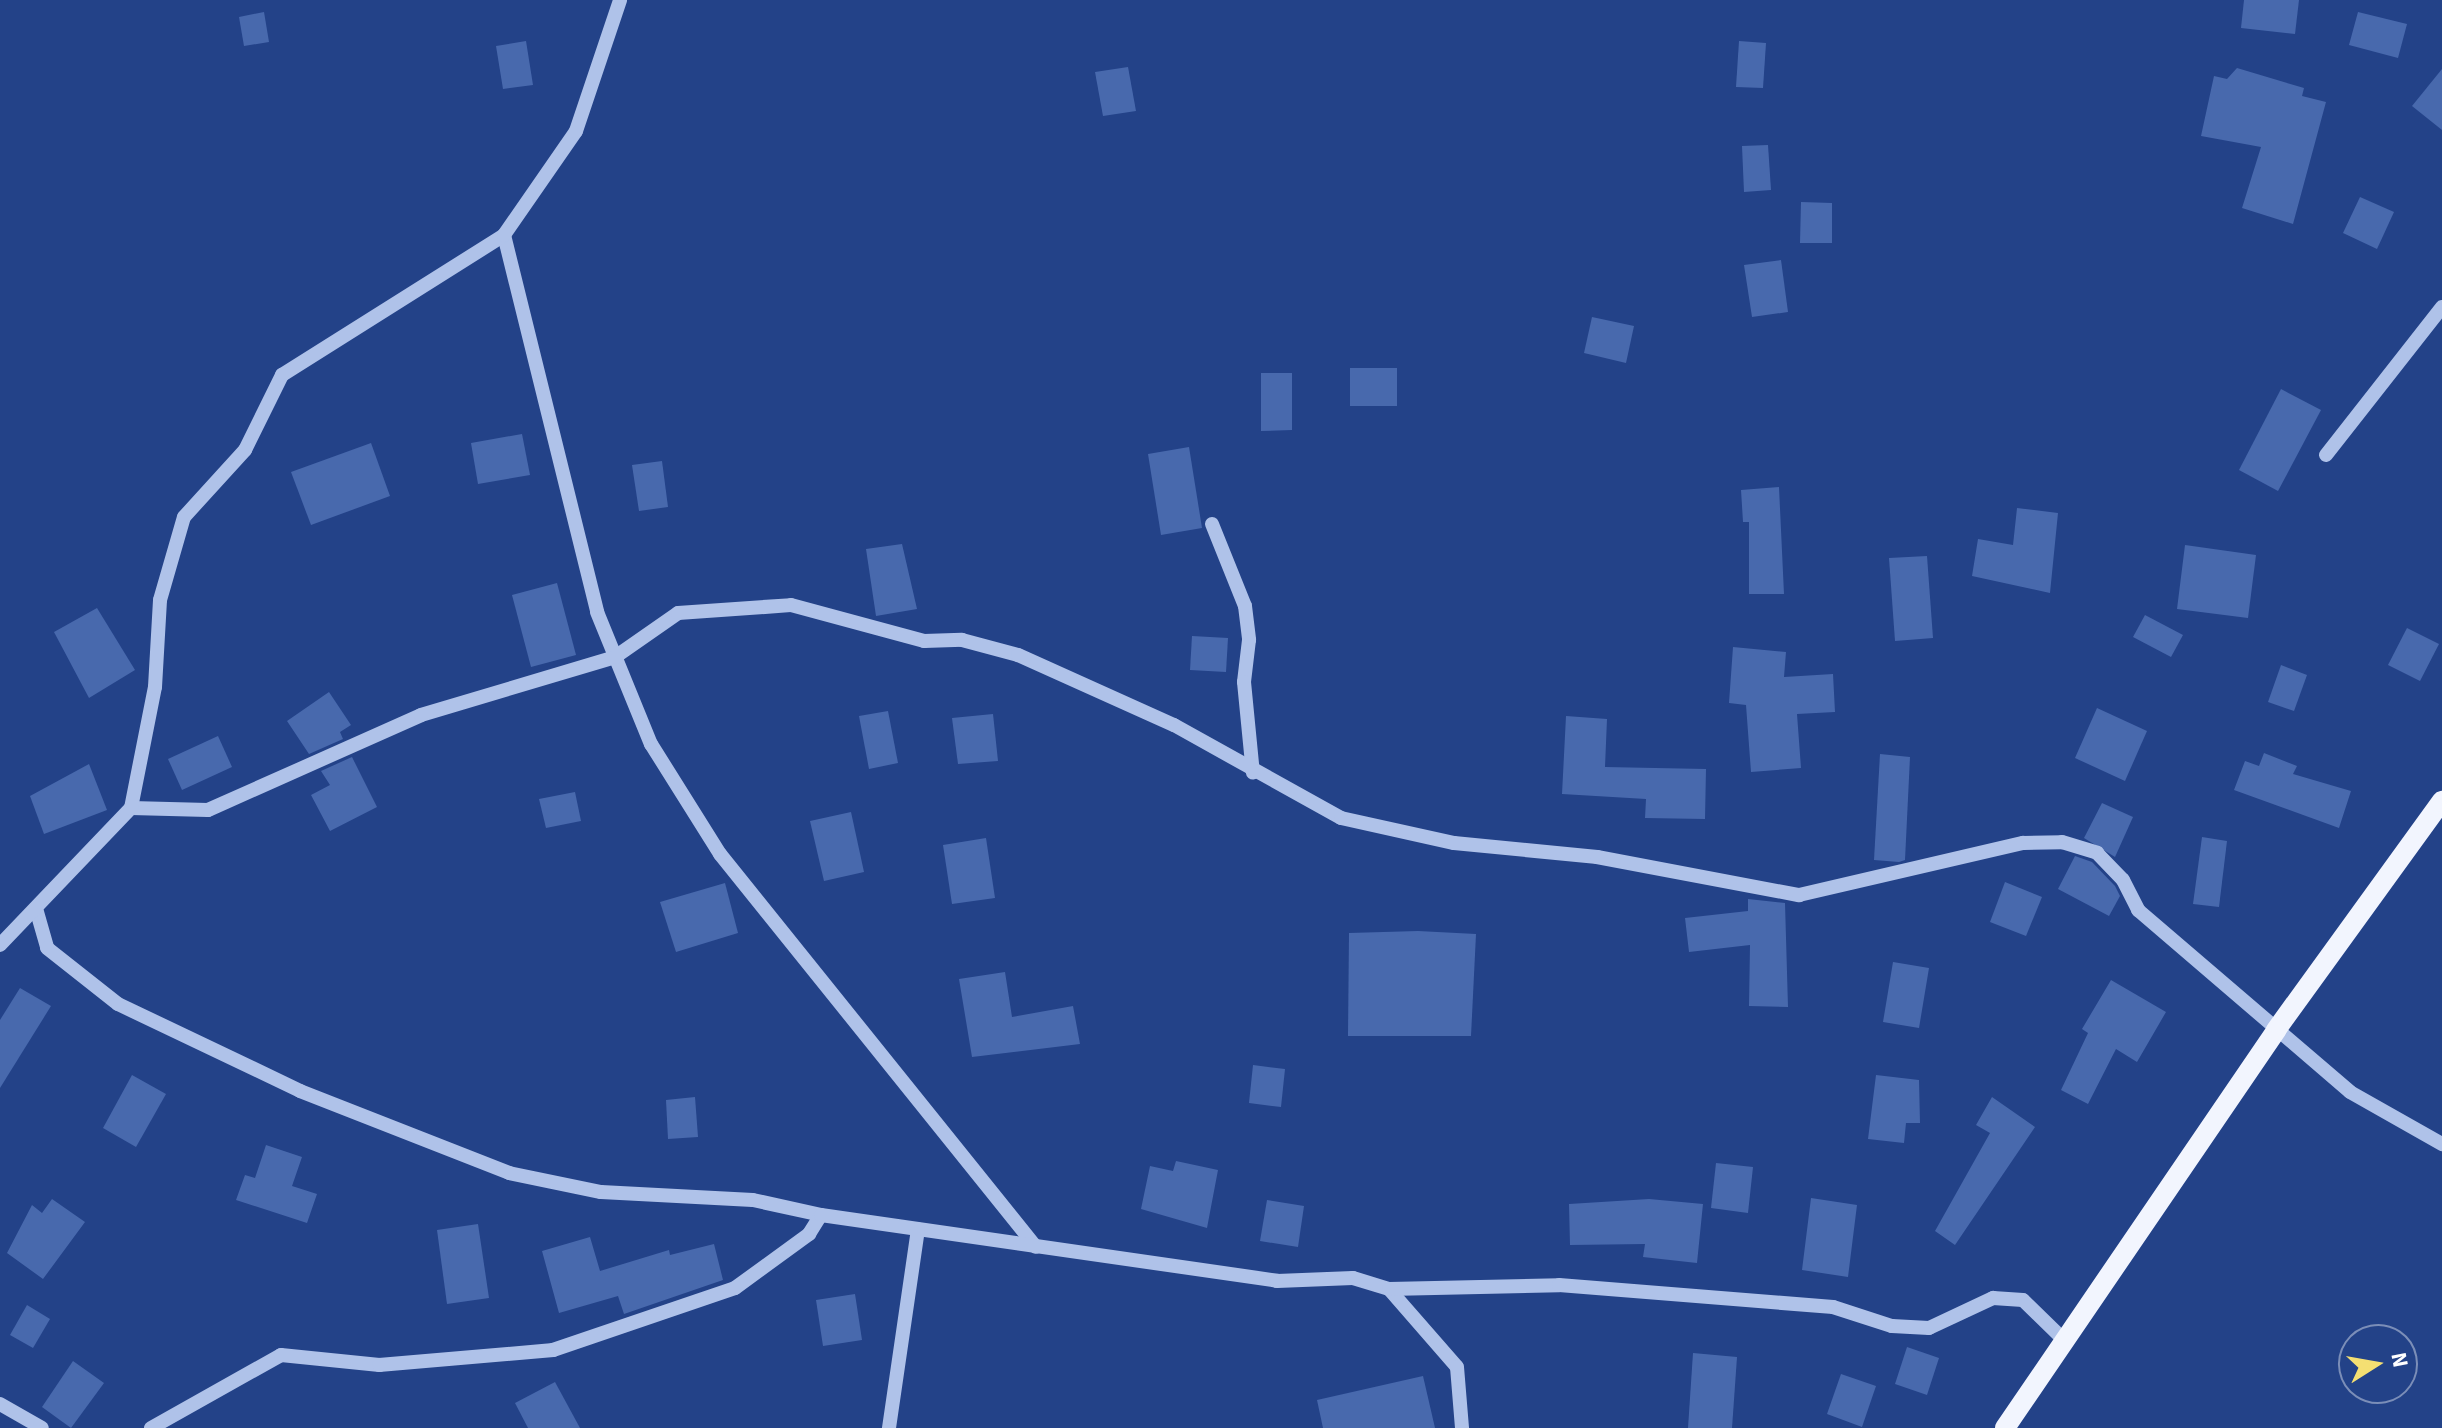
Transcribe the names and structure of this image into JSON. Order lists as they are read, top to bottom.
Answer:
{
  "north": "right"
}
